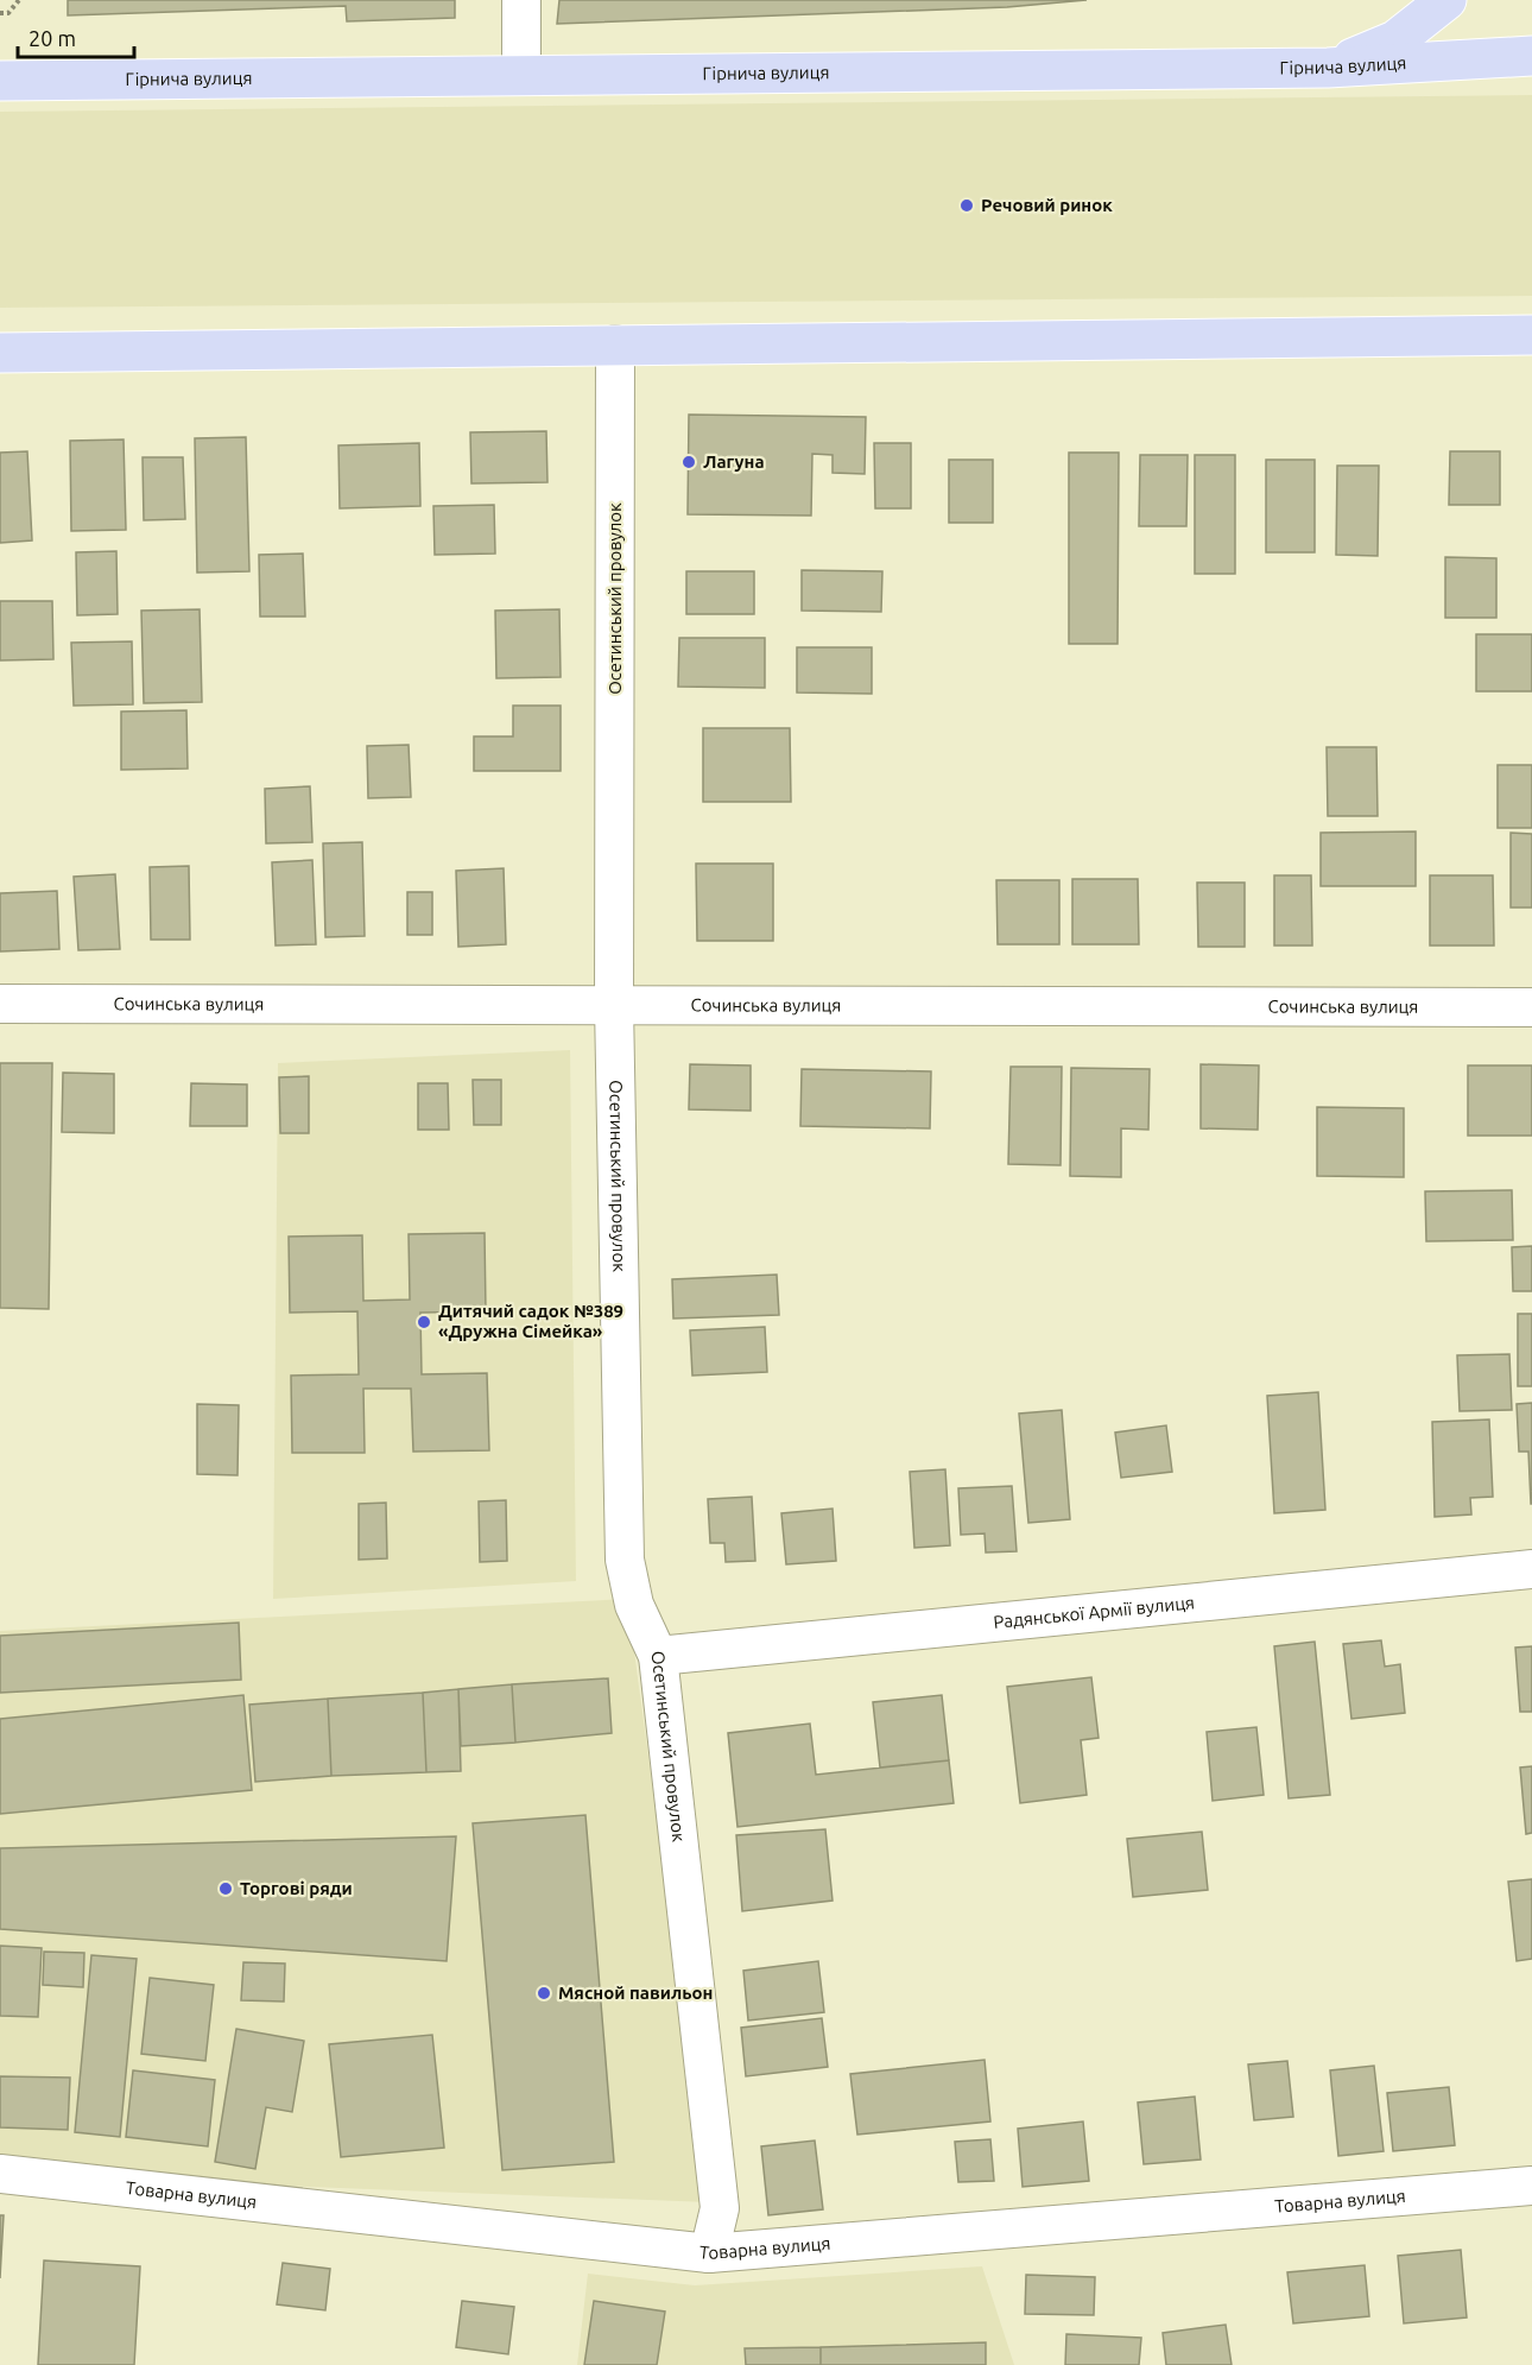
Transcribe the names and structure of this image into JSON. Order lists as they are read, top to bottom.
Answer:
{
  "streets": {
    "main road": ["Гірнича вулиця"],
    "street": [
      "Осетинський провулок",
      "Сочинська вулиця",
      "Радянської Армії вулиця",
      "Товарна вулиця"
    ]
  },
  "crossings": [
    ["Осетинський провулок", "Сочинська вулиця"],
    ["Осетинський провулок", "Радянської Армії вулиця"],
    ["Осетинський провулок", "Товарна вулиця"]
  ],
  "places": [
    "Речовий ринок",
    "Лагуна",
    "Дитячий садок №389 «Дружна Сімейка»",
    "Торгові ряди",
    "Мясной павильон"
  ],
  "scale_bar": "20 m"
}
